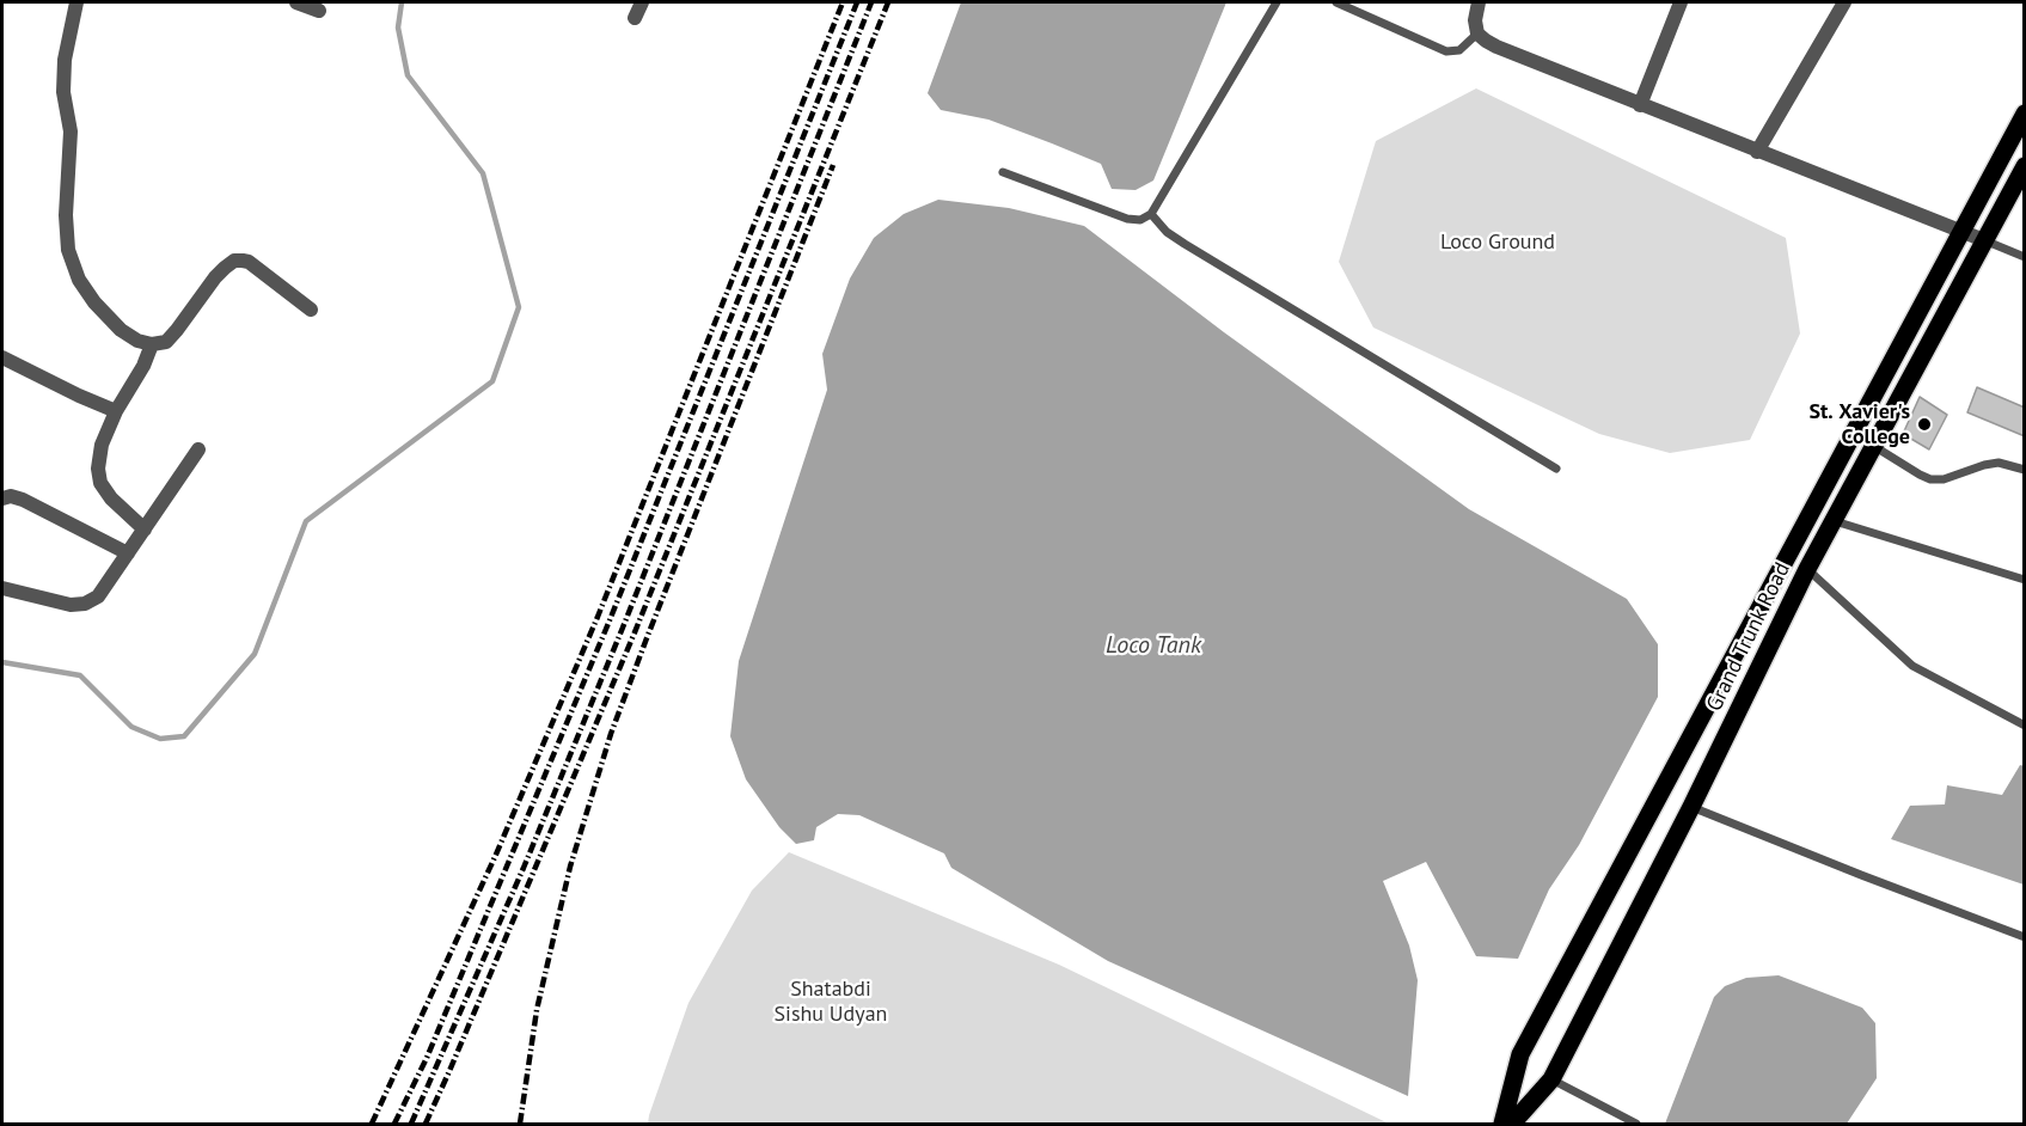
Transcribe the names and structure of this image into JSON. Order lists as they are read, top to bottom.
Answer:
{
  "streets": {
    "main road": ["Grand Trunk Road"]
  },
  "water": ["Loco Tank"],
  "parks": ["Loco Ground", "Shatabdi Sishu Udyan"],
  "places": ["St. Xavier's College"]
}
